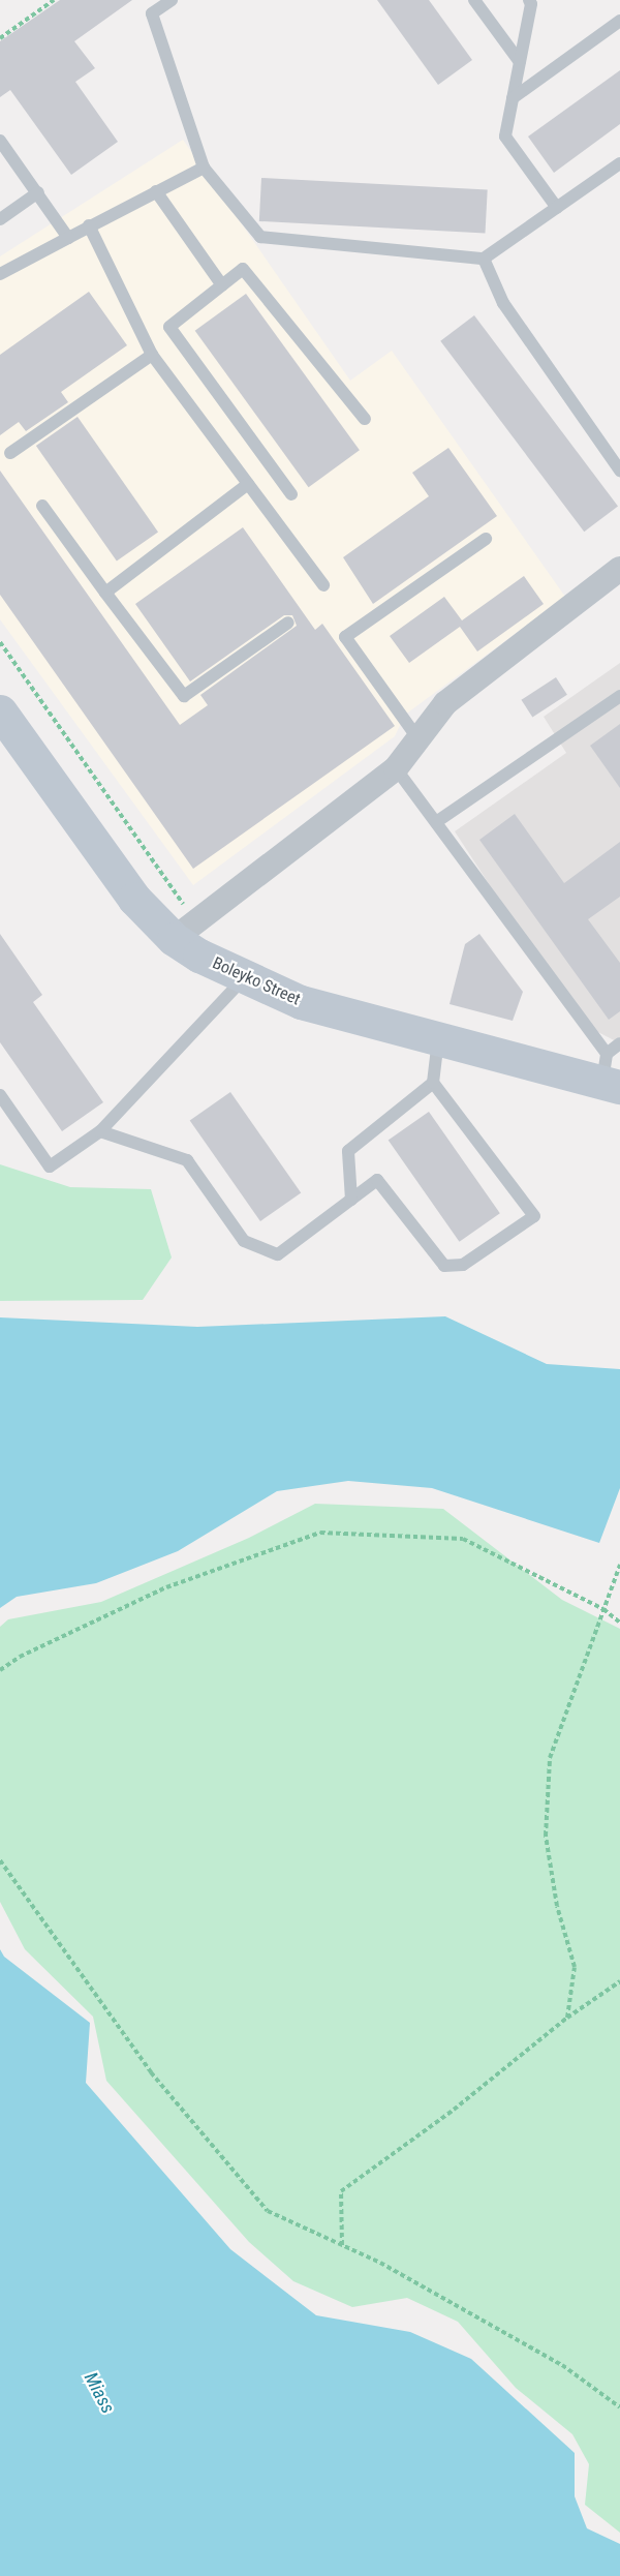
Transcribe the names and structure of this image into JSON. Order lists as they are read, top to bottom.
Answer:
{
  "streets": {
    "street": ["Boleyko Street"]
  },
  "water": ["Miass"]
}
